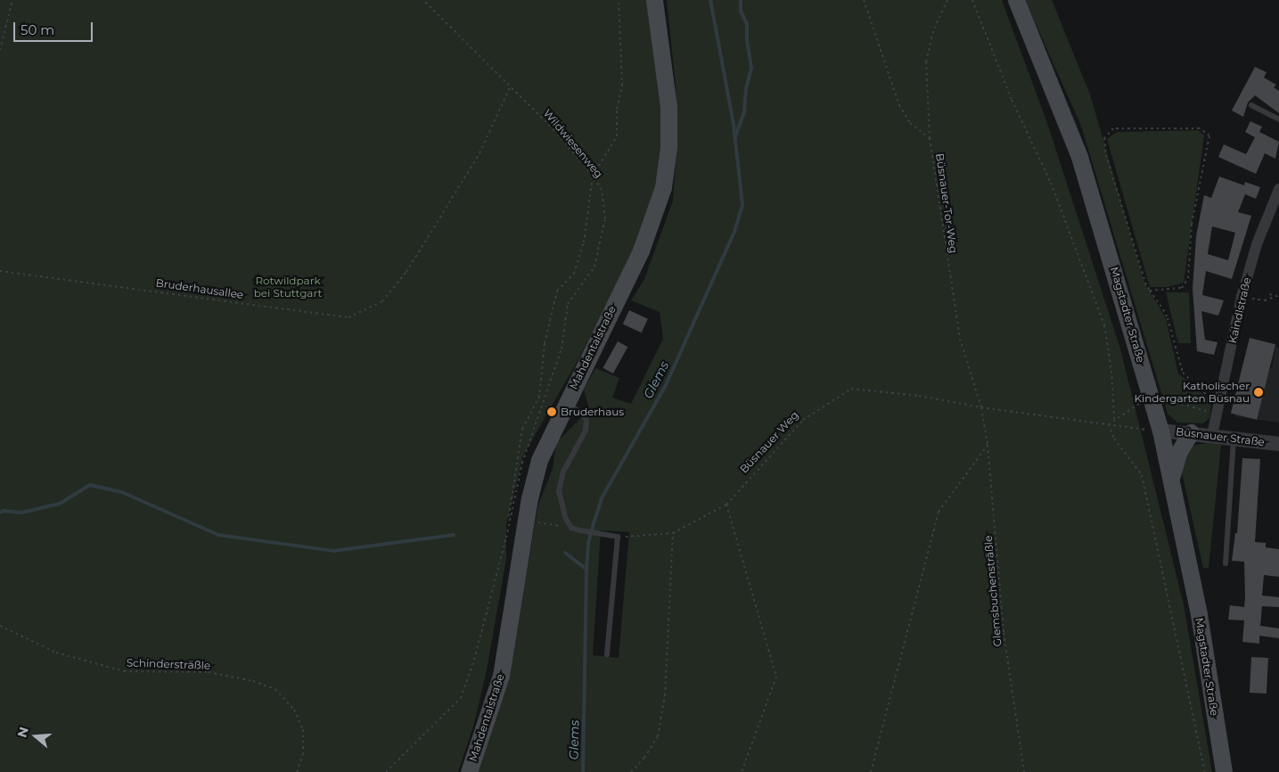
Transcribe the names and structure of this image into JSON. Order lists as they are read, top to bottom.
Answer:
{
  "streets": {
    "main road": ["Magstadter Straße", "Mahdentalstraße"],
    "street": ["Kaindlstraße", "Büsnauer Straße"],
    "path": [
      "Wildwiesenweg",
      "Büsnauer-Tor-Weg",
      "Bruderhausallee",
      "Büsnauer Weg",
      "Glemsbuchensträßle",
      "Schindersträßle"
    ]
  },
  "crossings": [
    ["Wildwiesenweg", "Bruderhausallee"],
    ["Büsnauer-Tor-Weg", "Büsnauer Weg"],
    ["Büsnauer-Tor-Weg", "Glemsbuchensträßle"],
    ["Kaindlstraße", "Büsnauer Straße"],
    ["Magstadter Straße", "Büsnauer Straße"],
    ["Magstadter Straße", "Büsnauer Weg"],
    ["Büsnauer Straße", "Büsnauer Weg"],
    ["Büsnauer Weg", "Glemsbuchensträßle"]
  ],
  "water": ["Glems"],
  "parks": ["Rotwildpark bei Stuttgart"],
  "places": ["Katholischer Kindergarten Büsnau", "Bruderhaus"],
  "scale_bar": "50 m",
  "north": "left"
}
